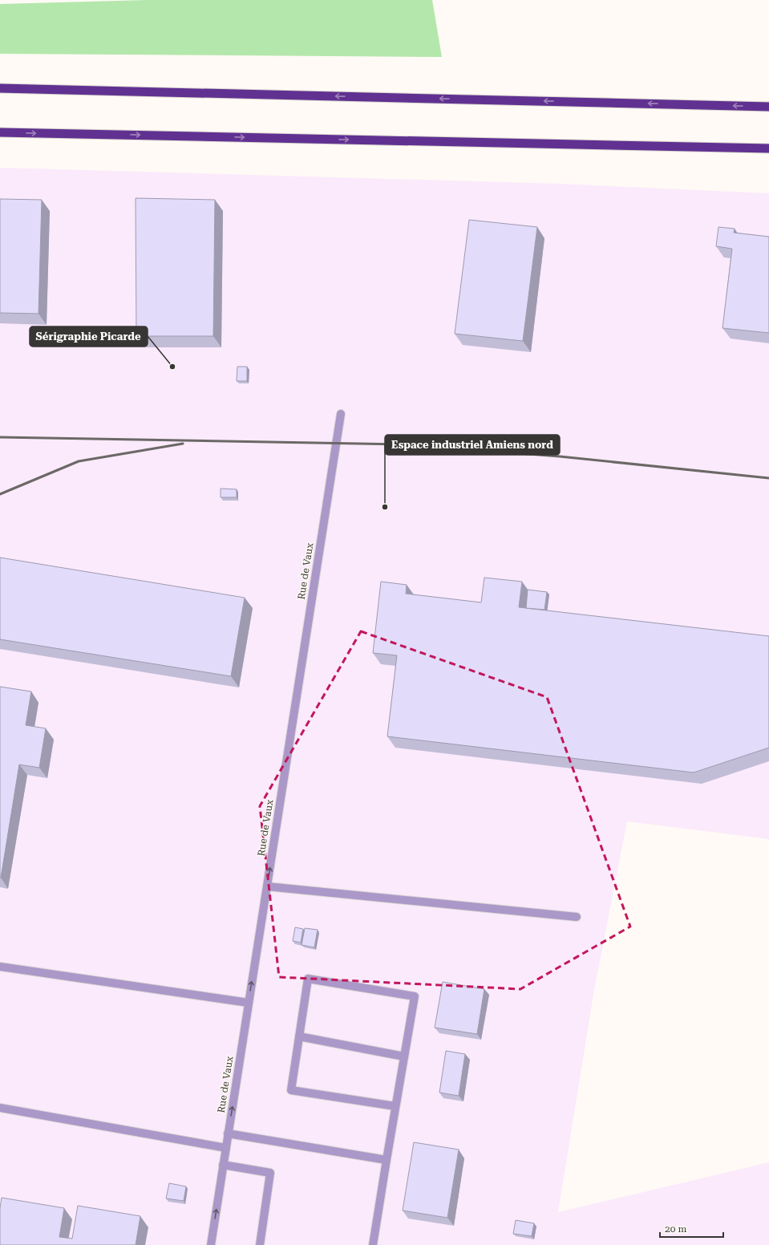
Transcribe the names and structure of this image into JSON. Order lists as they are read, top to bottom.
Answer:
{
  "streets": {
    "street": ["Rue de Vaux"]
  },
  "one_way": ["Rue de Vaux"],
  "places": ["Sérigraphie Picarde", "Espace industriel Amiens nord"],
  "scale_bar": "20 m"
}
